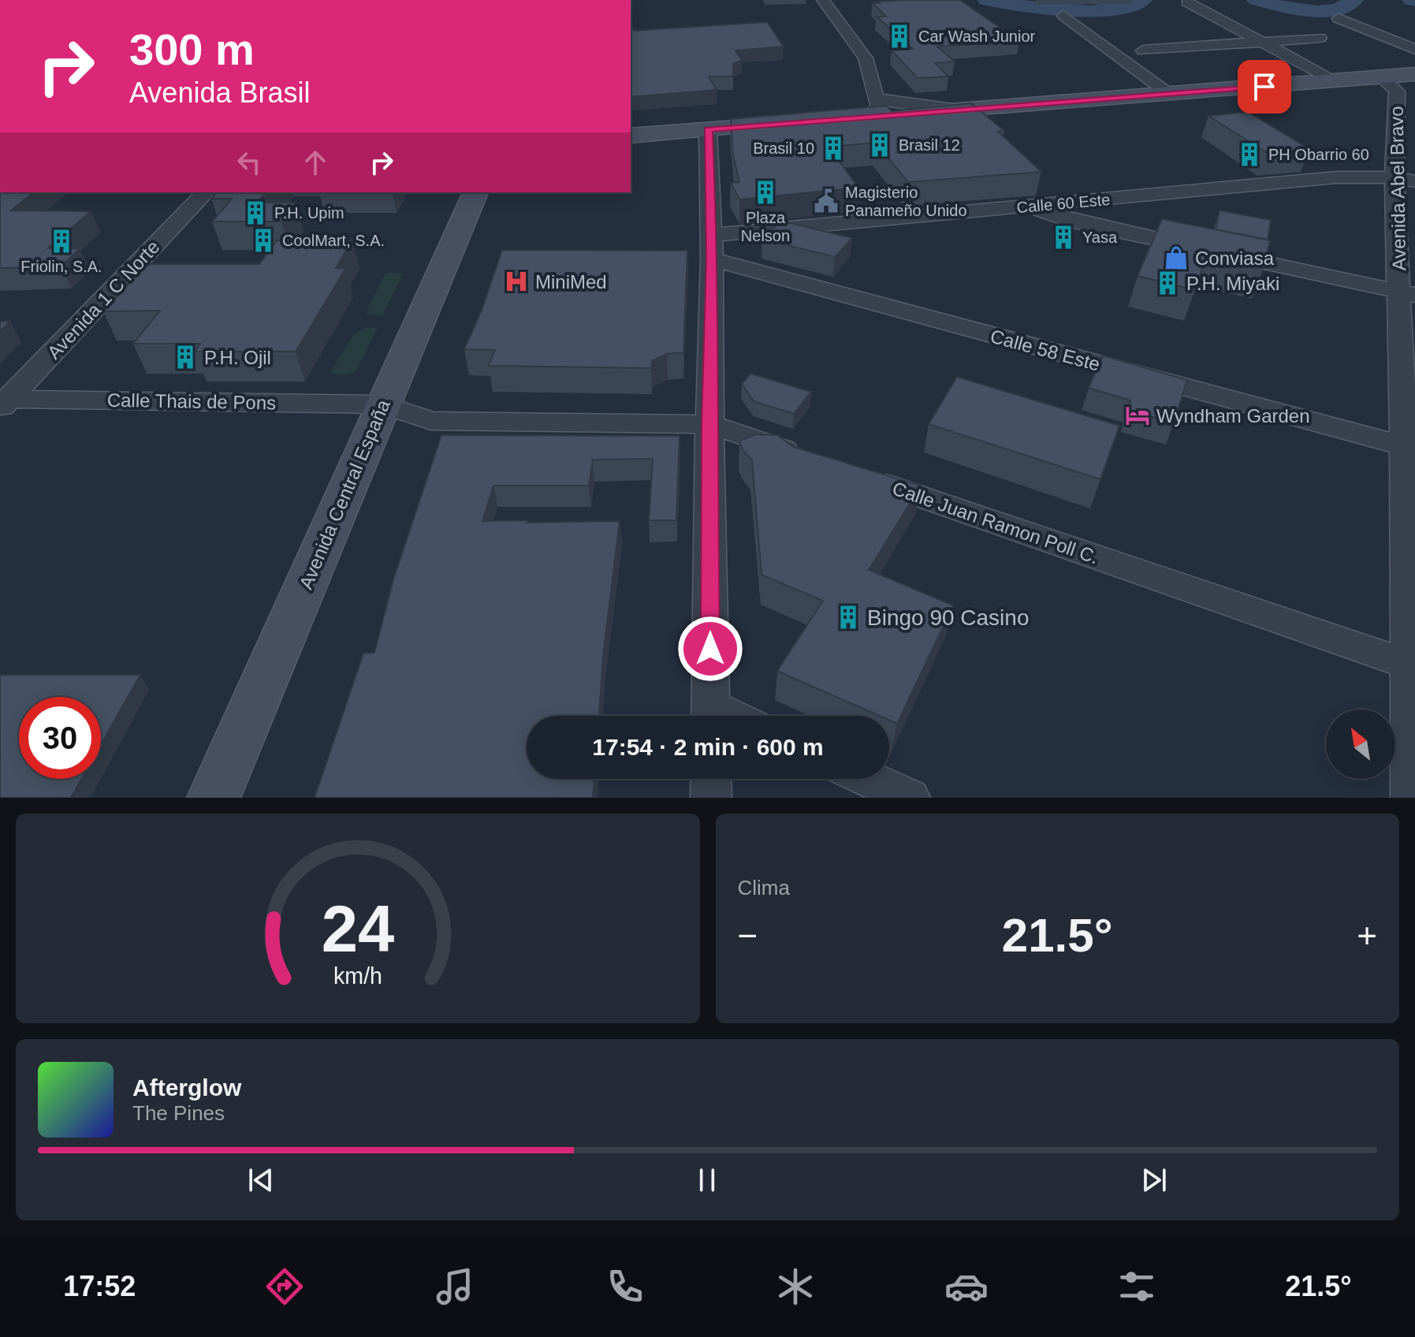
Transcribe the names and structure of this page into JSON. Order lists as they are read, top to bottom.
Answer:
{
  "streets": {
    "main road": ["Avenida Central España"],
    "street": [
      "Avenida Abel Bravo",
      "Calle 60 Este",
      "Avenida 1 C Norte",
      "Calle 58 Este",
      "Calle Thais de Pons",
      "Calle Juan Ramon Poll C."
    ]
  },
  "crossings": [
    ["Avenida Abel Bravo", "Calle 60 Este"],
    ["Avenida Abel Bravo", "Calle 58 Este"],
    ["Avenida Abel Bravo", "Calle Juan Ramon Poll C."],
    ["Calle 60 Este", "Calle 58 Este"],
    ["Avenida 1 C Norte", "Calle Thais de Pons"],
    ["Calle Thais de Pons", "Avenida Central España"]
  ],
  "places": {
    "building": [
      "Car Wash Junior",
      "Brasil 12",
      "Brasil 10",
      "PH Obarrio 60",
      "Plaza Nelson",
      "P.H. Upim",
      "Yasa",
      "CoolMart, S.A.",
      "Friolin, S.A.",
      "P.H. Miyaki",
      "P.H. Ojil",
      "Bingo 90 Casino"
    ],
    "public building": ["Magisterio Panameño Unido"],
    "shop": ["Conviasa"],
    "hospital": ["MiniMed"],
    "hotel": ["Wyndham Garden"]
  },
  "north": "top left",
  "page": {
    "turn": ["300 m", "Avenida Brasil"],
    "limit": "30",
    "trip": "17:54 · 2 min · 600 m",
    "tile": "Clima",
    "heat": ["−", "21.5°", "+"],
    "song": ["Afterglow", "The Pines"],
    "tabs": ["17:52", "21.5°"],
    "gauge": ["24", "km/h"]
  }
}
